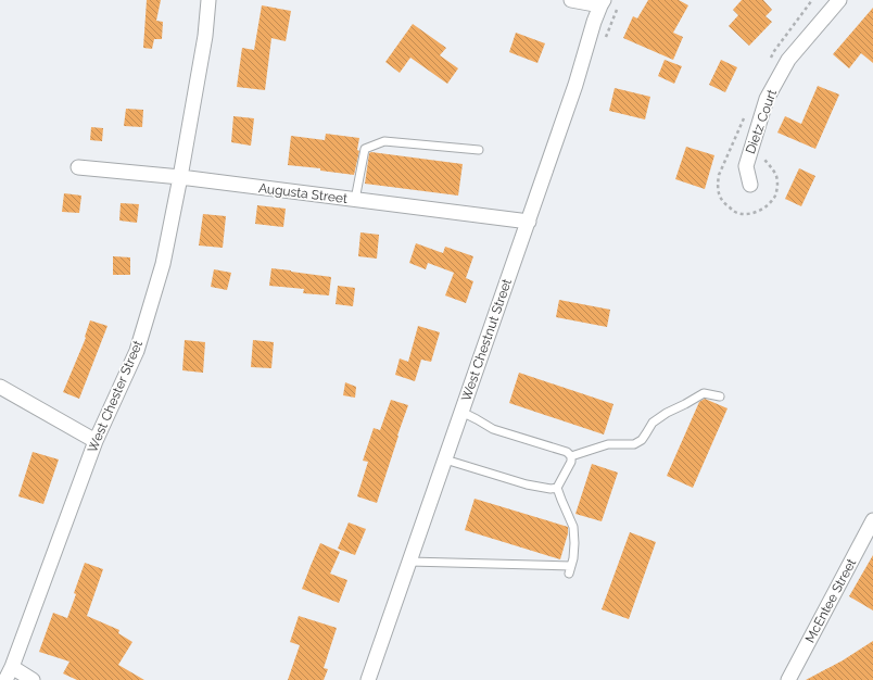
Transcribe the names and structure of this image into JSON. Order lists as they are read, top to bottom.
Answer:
{
  "streets": {
    "street": [
      "Dietz Court",
      "Augusta Street",
      "West Chestnut Street",
      "West Chester Street",
      "McEntee Street"
    ]
  },
  "crossings": [
    ["Augusta Street", "West Chestnut Street"],
    ["Augusta Street", "West Chester Street"]
  ]
}
